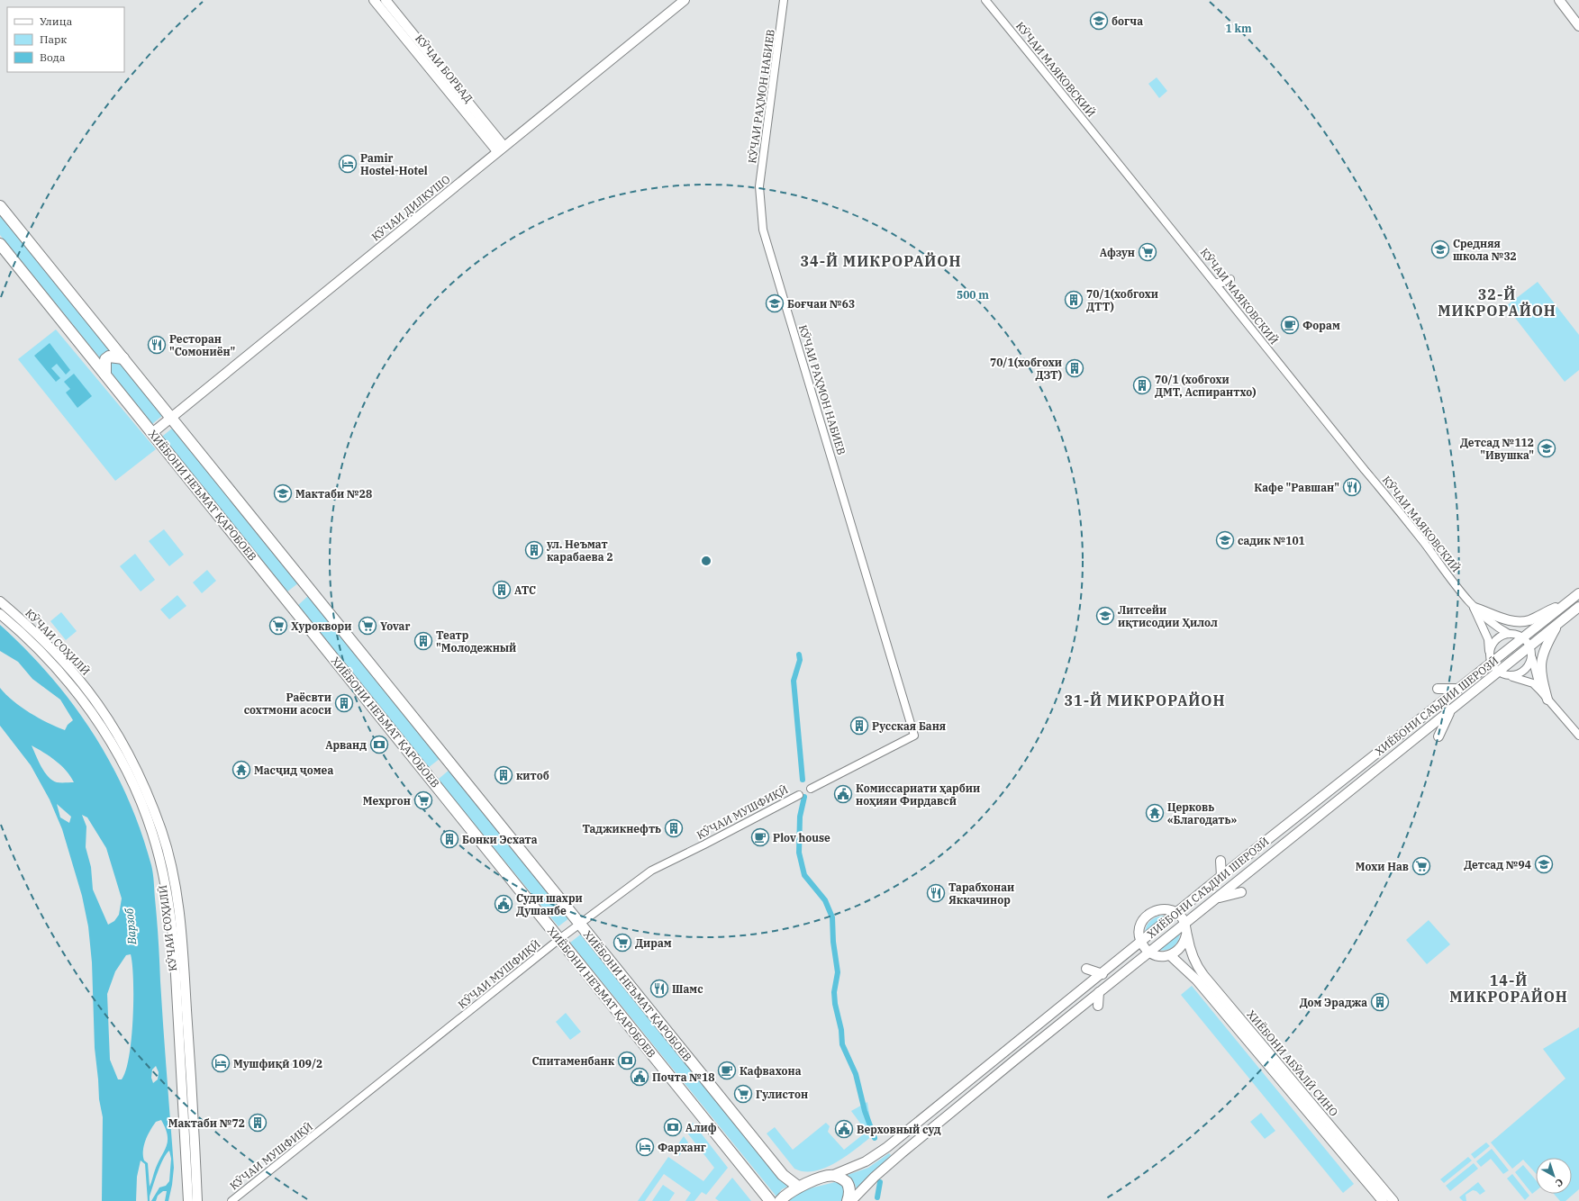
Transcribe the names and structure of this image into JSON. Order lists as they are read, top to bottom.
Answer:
{
  "streets": {
    "highway": ["ХИЁБОНИ НЕЪМАТ ҚАРОБОЕВ", "ХИЁБОНИ САЪДИИ ШЕРОЗӢ"],
    "main road": [
      "КӮЧАИ БОРБАД",
      "КӮЧАИ ДИЛКУШО",
      "КӮЧАИ СОҲИЛӢ",
      "ХИЁБОНИ АБӮАЛӢ СИНО"
    ],
    "street": ["КӮЧАИ МАЯКОВСКИЙ", "КӮЧАИ РАҲМОН НАБИЕВ", "КӮЧАИ МУШФИҚӢ"]
  },
  "crossings": [
    ["КӮЧАИ БОРБАД", "КӮЧАИ ДИЛКУШО"],
    ["КӮЧАИ МАЯКОВСКИЙ", "ХИЁБОНИ САЪДИИ ШЕРОЗӢ"],
    ["КӮЧАИ ДИЛКУШО", "ХИЁБОНИ НЕЪМАТ ҚАРОБОЕВ"],
    ["ХИЁБОНИ НЕЪМАТ ҚАРОБОЕВ", "ХИЁБОНИ САЪДИИ ШЕРОЗӢ"],
    ["ХИЁБОНИ НЕЪМАТ ҚАРОБОЕВ", "КӮЧАИ МУШФИҚӢ"],
    ["ХИЁБОНИ САЪДИИ ШЕРОЗӢ", "ХИЁБОНИ АБӮАЛӢ СИНО"]
  ],
  "districts": [
    "34-Й МИКРОРАЙОН",
    "32-Й МИКРОРАЙОН",
    "31-Й МИКРОРАЙОН",
    "14-Й МИКРОРАЙОН"
  ],
  "water": ["Варзоб"],
  "places": {
    "school or university": [
      "богча",
      "Средняя школа №32",
      "Боғчаи №63",
      "Детсад №112 \"Ивушка\"",
      "Мактаби №28",
      "садик №101",
      "Литсейи иқтисодии Ҳилол",
      "Детсад №94"
    ],
    "hotel": ["Pamir Hostel-Hotel", "Мушфиқӣ 109/2", "Фарxанг"],
    "supermarket": [
      "Афзун",
      "Хуроквори",
      "Yovar",
      "Мехргон",
      "Мохи Нав",
      "Дирам",
      "Гулистон"
    ],
    "building": [
      "70/1(хобгохи ДТТ)",
      "70/1(хобгохи ДЗТ)",
      "70/1 (хобгохи ДМТ, Аспирантхо)",
      "ул. Неъмат карабаева 2",
      "АТС",
      "Театр \"Молодежный",
      "Раёсвти сохтмони асоси",
      "Русская Баня",
      "китоб",
      "Таджикнефть",
      "Бонки Эсхата",
      "Дом Эраджа",
      "Мактаби №72"
    ],
    "cafe": ["Форам", "Plov house", "Кафвахона"],
    "restaurant": [
      "Ресторан \"Сомониён\"",
      "Кафе \"Равшан\"",
      "Тарабхонаи Яккачинор",
      "Шамс"
    ],
    "bank": ["Арванд", "Спитаменбанк", "Алиф"],
    "temple": ["Масҷид ҷомеа", "Церковь «Благодать»"],
    "public building": [
      "Комиссариати ҳарбии ноҳияи Фирдавсӣ",
      "Суди шахри Душанбе",
      "Почта №18",
      "Верховный суд"
    ]
  },
  "legend": ["Улица", "Парк", "Вода"],
  "north": "bottom right",
  "rings": ["1 km", "500 m"]
}
